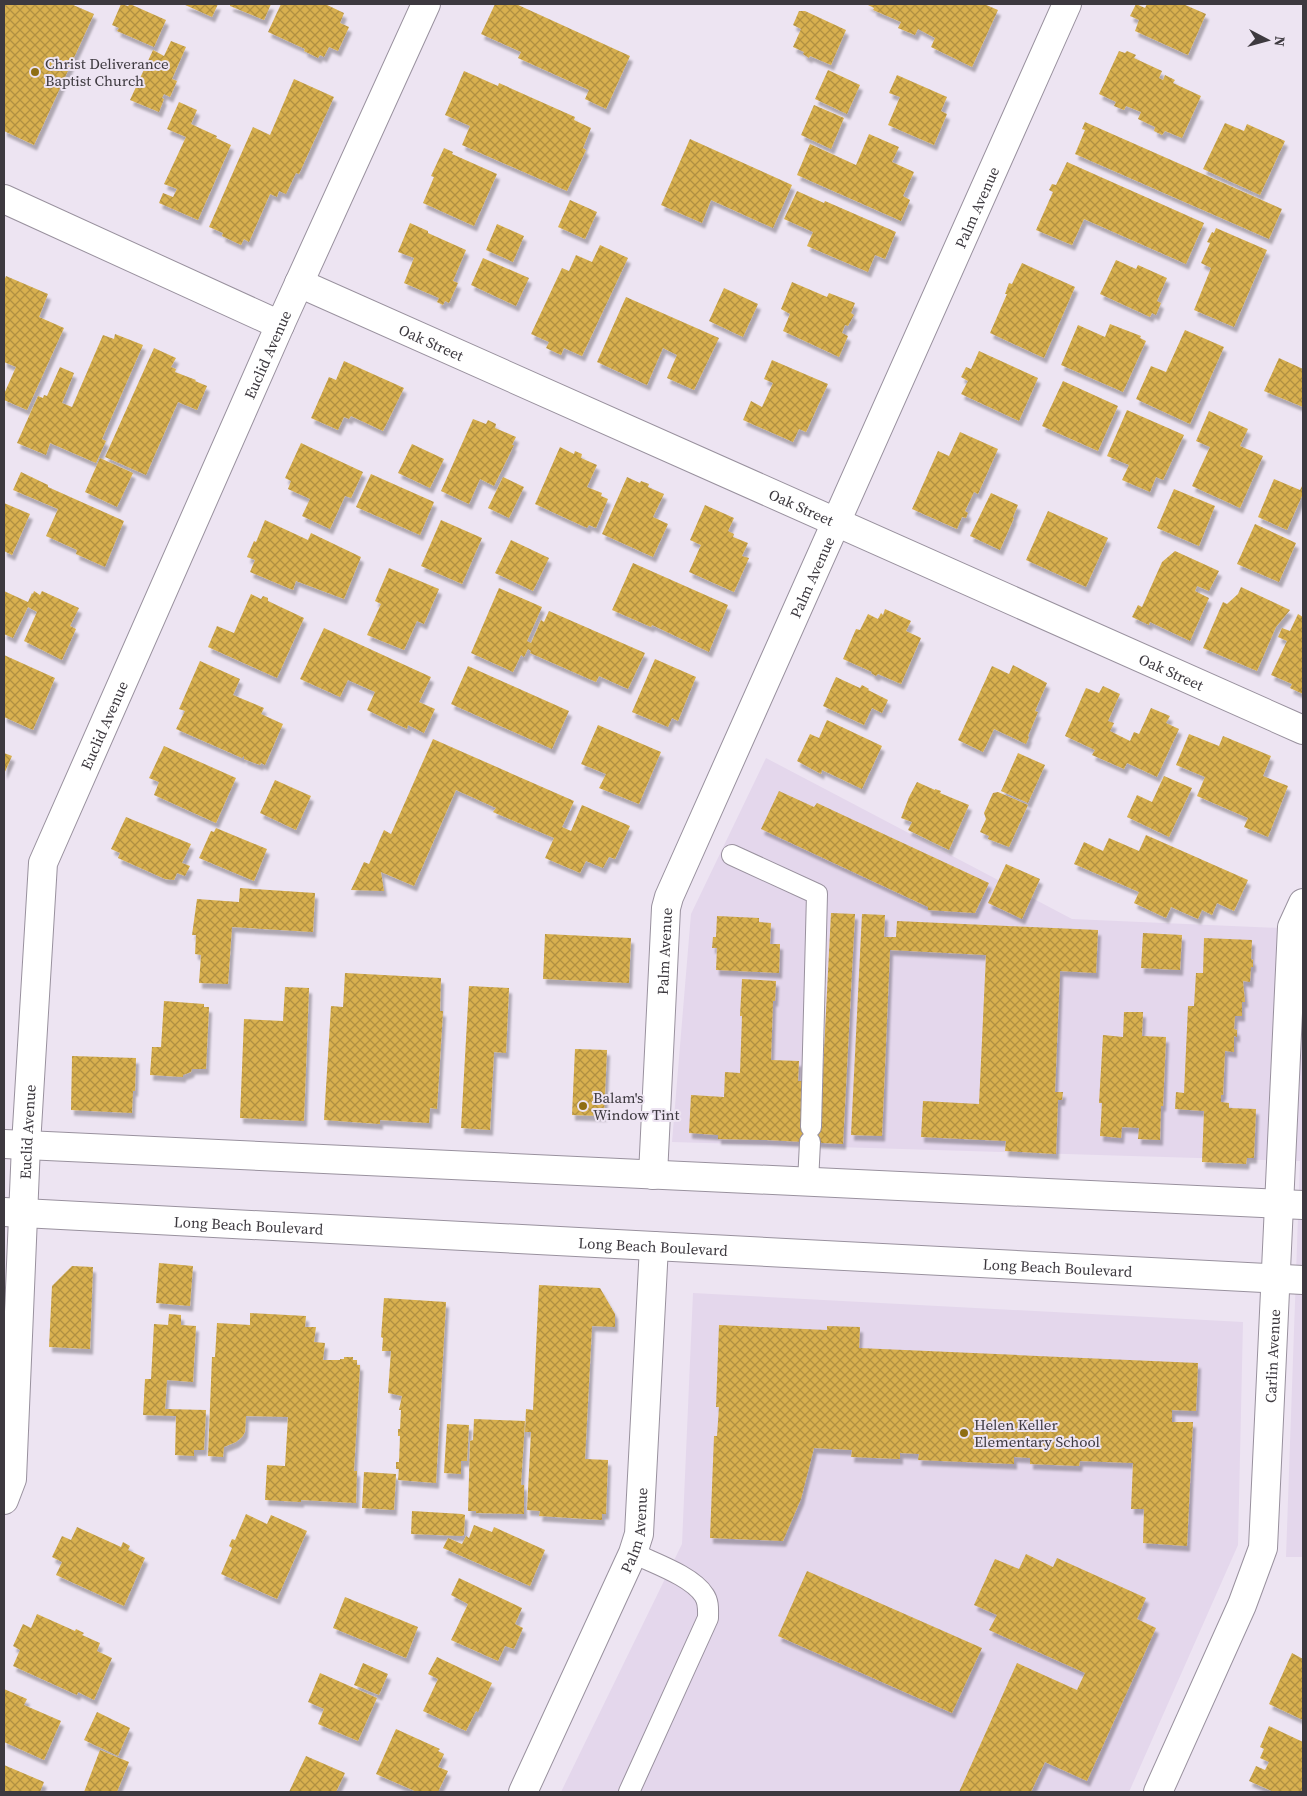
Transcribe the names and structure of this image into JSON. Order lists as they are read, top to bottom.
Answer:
{
  "streets": {
    "street": [
      "Palm Avenue",
      "Oak Street",
      "Euclid Avenue",
      "Long Beach Boulevard",
      "Carlin Avenue"
    ]
  },
  "crossings": [
    ["Palm Avenue", "Oak Street"],
    ["Palm Avenue", "Long Beach Boulevard"],
    ["Oak Street", "Euclid Avenue"],
    ["Euclid Avenue", "Long Beach Boulevard"],
    ["Long Beach Boulevard", "Carlin Avenue"]
  ],
  "places": ["Christ Deliverance Baptist Church", "Balam's Window Tint", "Helen Keller Elementary School"],
  "north": "right"
}
